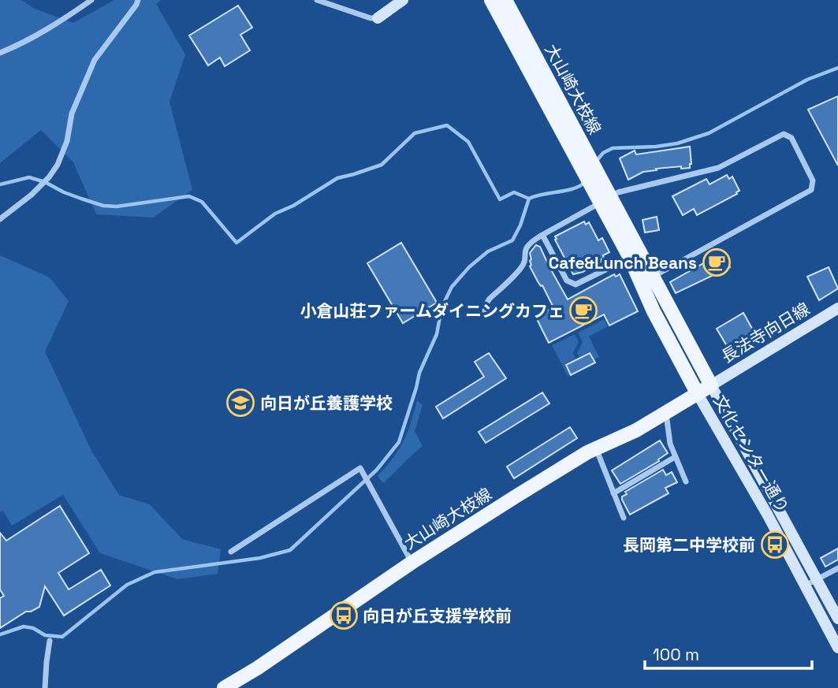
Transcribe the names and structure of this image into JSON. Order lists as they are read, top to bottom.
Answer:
{
  "streets": {
    "main road": ["大山崎大枝線"],
    "street": ["長法寺向日線", "文化センター通り"]
  },
  "crossings": [
    ["大山崎大枝線", "長法寺向日線"],
    ["大山崎大枝線", "文化センター通り"],
    ["長法寺向日線", "文化センター通り"]
  ],
  "places": {
    "cafe": ["Cafe&Lunch Beans", "小倉山荘ファームダイニングカフェ"],
    "school or university": ["向日が丘養護学校"],
    "bus stop": ["長岡第二中学校前", "向日が丘支援学校前"]
  },
  "scale_bar": "100 m"
}
